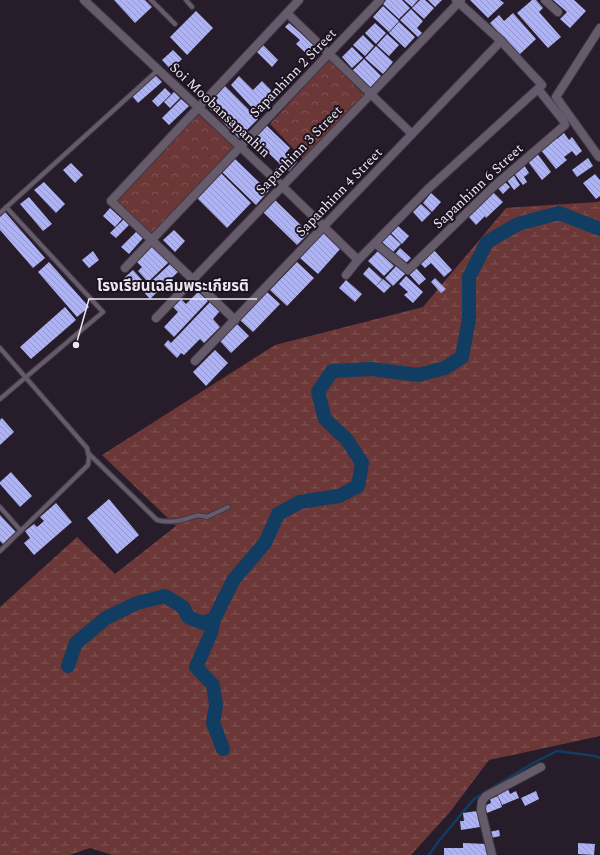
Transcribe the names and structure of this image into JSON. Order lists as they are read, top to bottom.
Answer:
{
  "streets": {
    "street": [
      "Sapanhinn 2 Street",
      "Soi Moobansapanhin",
      "Sapanhinn 3 Street",
      "Sapanhinn 6 Street",
      "Sapanhinn 4 Street"
    ]
  },
  "crossings": [
    ["Sapanhinn 2 Street", "Soi Moobansapanhin"],
    ["Soi Moobansapanhin", "Sapanhinn 3 Street"],
    ["Soi Moobansapanhin", "Sapanhinn 4 Street"]
  ],
  "places": ["โรงเรียนเฉลิมพระเกียรติ"]
}
